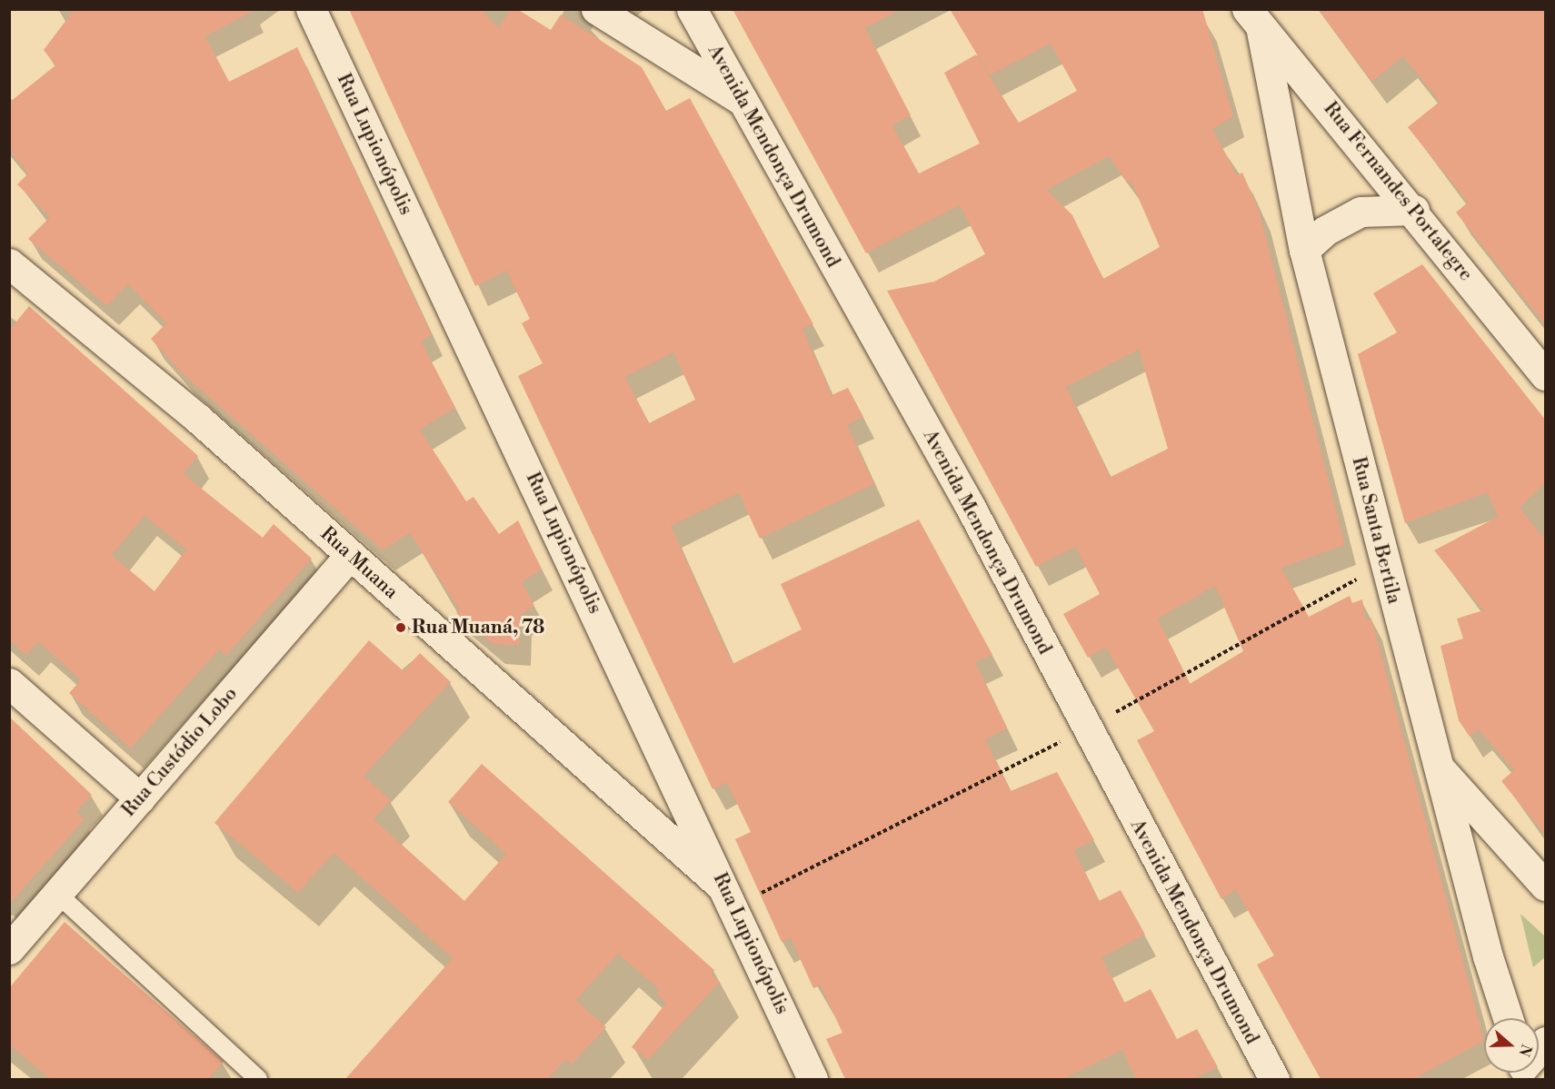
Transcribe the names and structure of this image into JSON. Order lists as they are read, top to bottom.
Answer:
{
  "streets": {
    "street": [
      "Rua Lupionópolis",
      "Avenida Mendonça Drumond",
      "Rua Fernandes Portalegre",
      "Rua Santa Bertila",
      "Rua Muana",
      "Rua Custódio Lobo"
    ]
  },
  "crossings": [
    ["Rua Lupionópolis", "Rua Muana"],
    ["Rua Fernandes Portalegre", "Rua Santa Bertila"],
    ["Rua Muana", "Rua Custódio Lobo"]
  ],
  "places": ["Rua Muaná, 78"],
  "north": "right"
}
